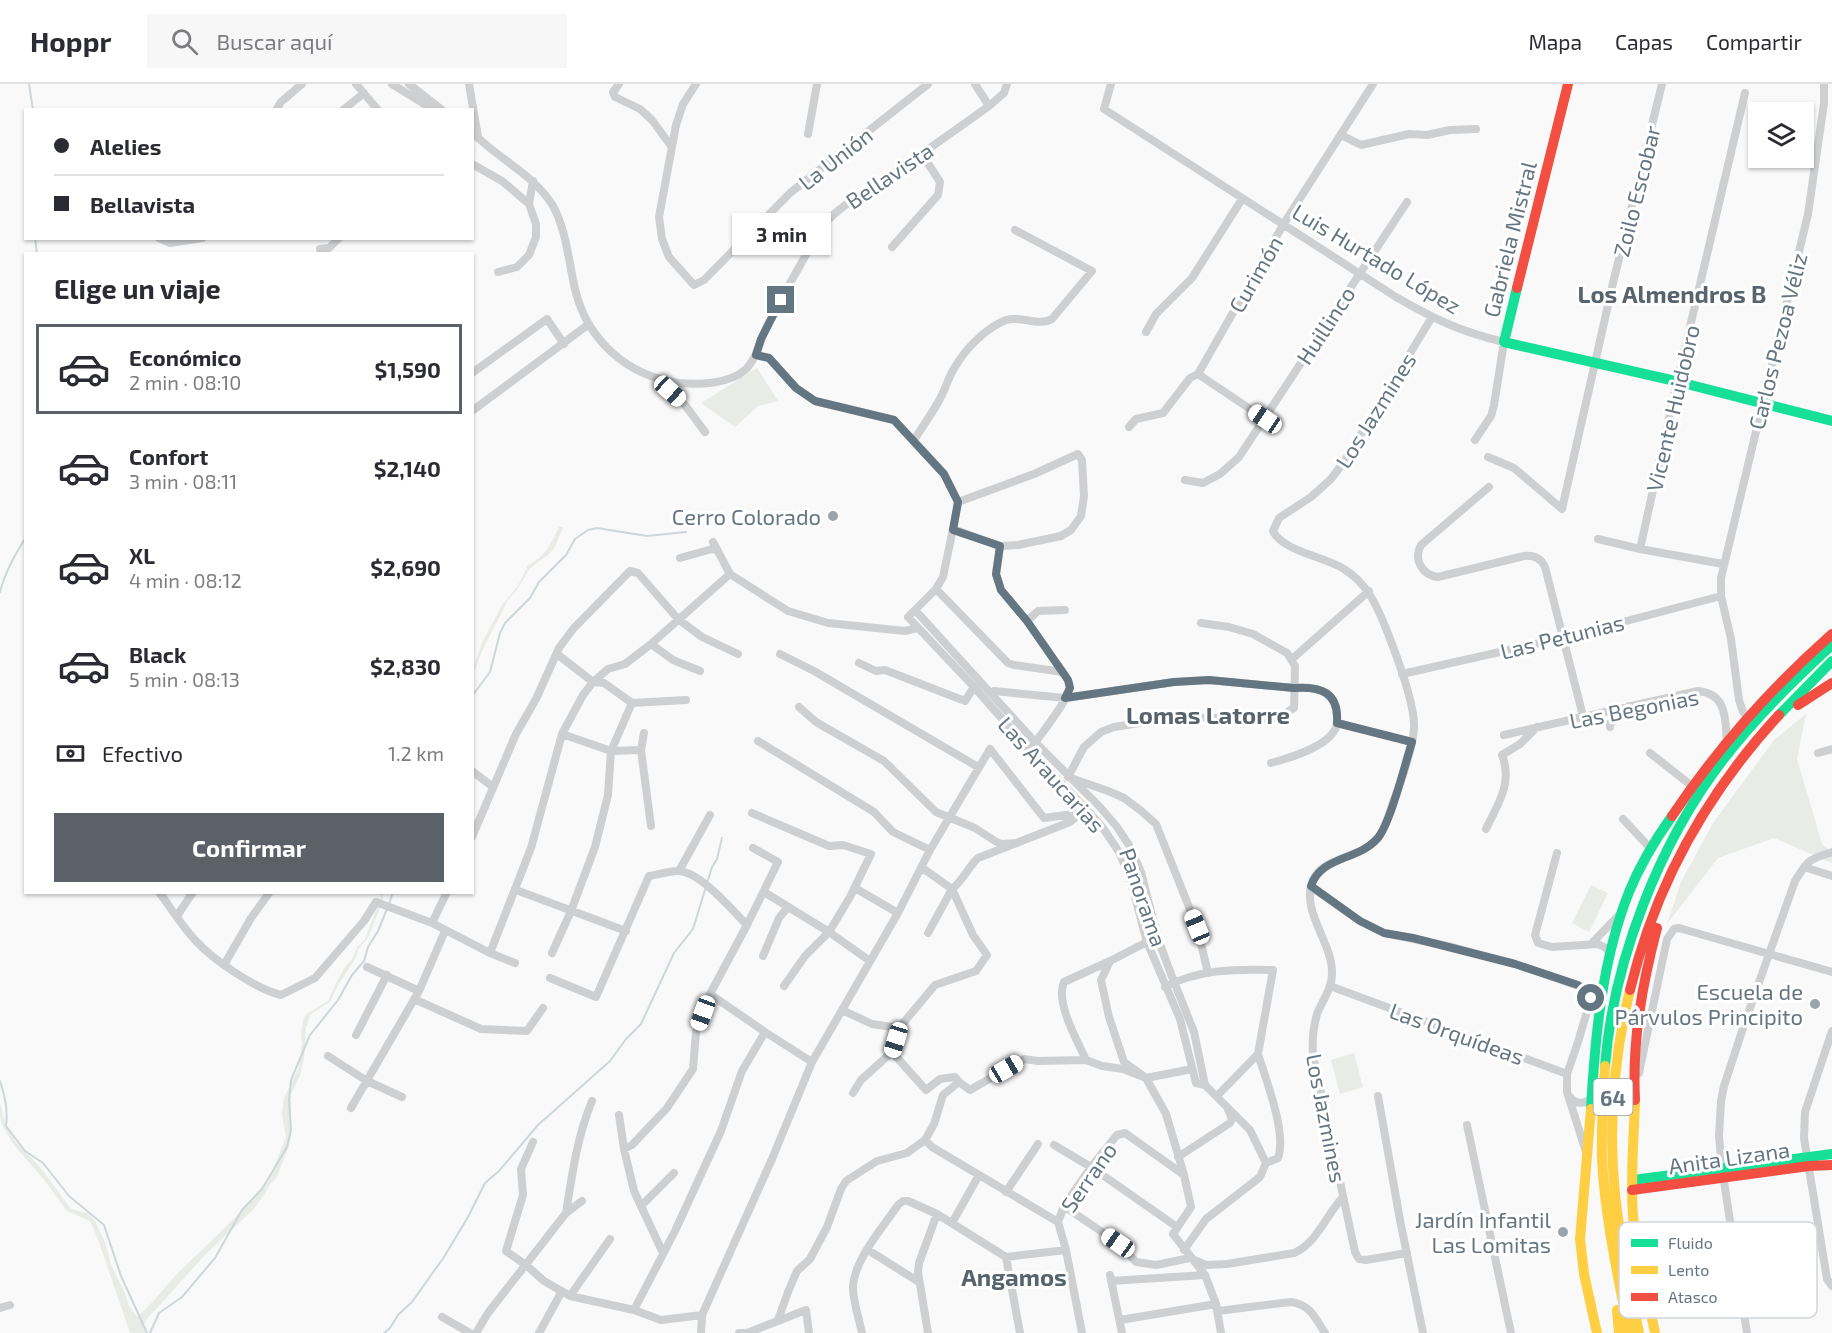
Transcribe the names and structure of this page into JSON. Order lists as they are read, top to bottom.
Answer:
{
  "streets": {
    "main road": [
      "Gabriela Mistral",
      "Luis Hurtado López",
      "64",
      "Anita Lizana"
    ],
    "street": [
      "La Unión",
      "Bellavista",
      "Zoilo Escobar",
      "Curimón",
      "Huillinco",
      "Carlos Pezoa Véliz",
      "Vicente Huidobro",
      "Los Jazmines",
      "Las Petunias",
      "Las Begonias",
      "Las Araucarias",
      "Panorama",
      "Las Orquídeas",
      "Serrano"
    ]
  },
  "crossings": [
    ["Zoilo Escobar", "Luis Hurtado López"],
    ["Gabriela Mistral", "Luis Hurtado López"],
    ["Luis Hurtado López", "Curimón"],
    ["Luis Hurtado López", "Huillinco"],
    ["Luis Hurtado López", "Carlos Pezoa Véliz"],
    ["Luis Hurtado López", "Vicente Huidobro"],
    ["Luis Hurtado López", "Los Jazmines"],
    ["Carlos Pezoa Véliz", "Las Petunias"],
    ["Los Jazmines", "Las Petunias"],
    ["Los Jazmines", "Las Orquídeas"],
    ["Las Araucarias", "Panorama"]
  ],
  "districts": ["Los Almendros B", "Lomas Latorre", "Angamos"],
  "places": ["Cerro Colorado", "Escuela de Párvulos Principito", "Jardín Infantil Las Lomitas"],
  "legend": ["Fluido", "Lento", "Atasco"],
  "page": {
    "header": "Hoppr",
    "search": "Buscar aquí",
    "nav": ["Mapa", "Capas", "Compartir"],
    "banner": ["Alelies", "Bellavista"],
    "bubble": "3 min",
    "heading": "Elige un viaje",
    "list": [
      {
        "name": "Económico",
        "note": "2 min · 08:10",
        "value": "$1,590"
      },
      {
        "name": "Confort",
        "note": "3 min · 08:11",
        "value": "$2,140"
      },
      {
        "name": "XL",
        "note": "4 min · 08:12",
        "value": "$2,690"
      },
      {
        "name": "Black",
        "note": "5 min · 08:13",
        "value": "$2,830"
      }
    ],
    "pay": ["Efectivo", "1.2 km"],
    "buttons": "Confirmar"
  }
}
